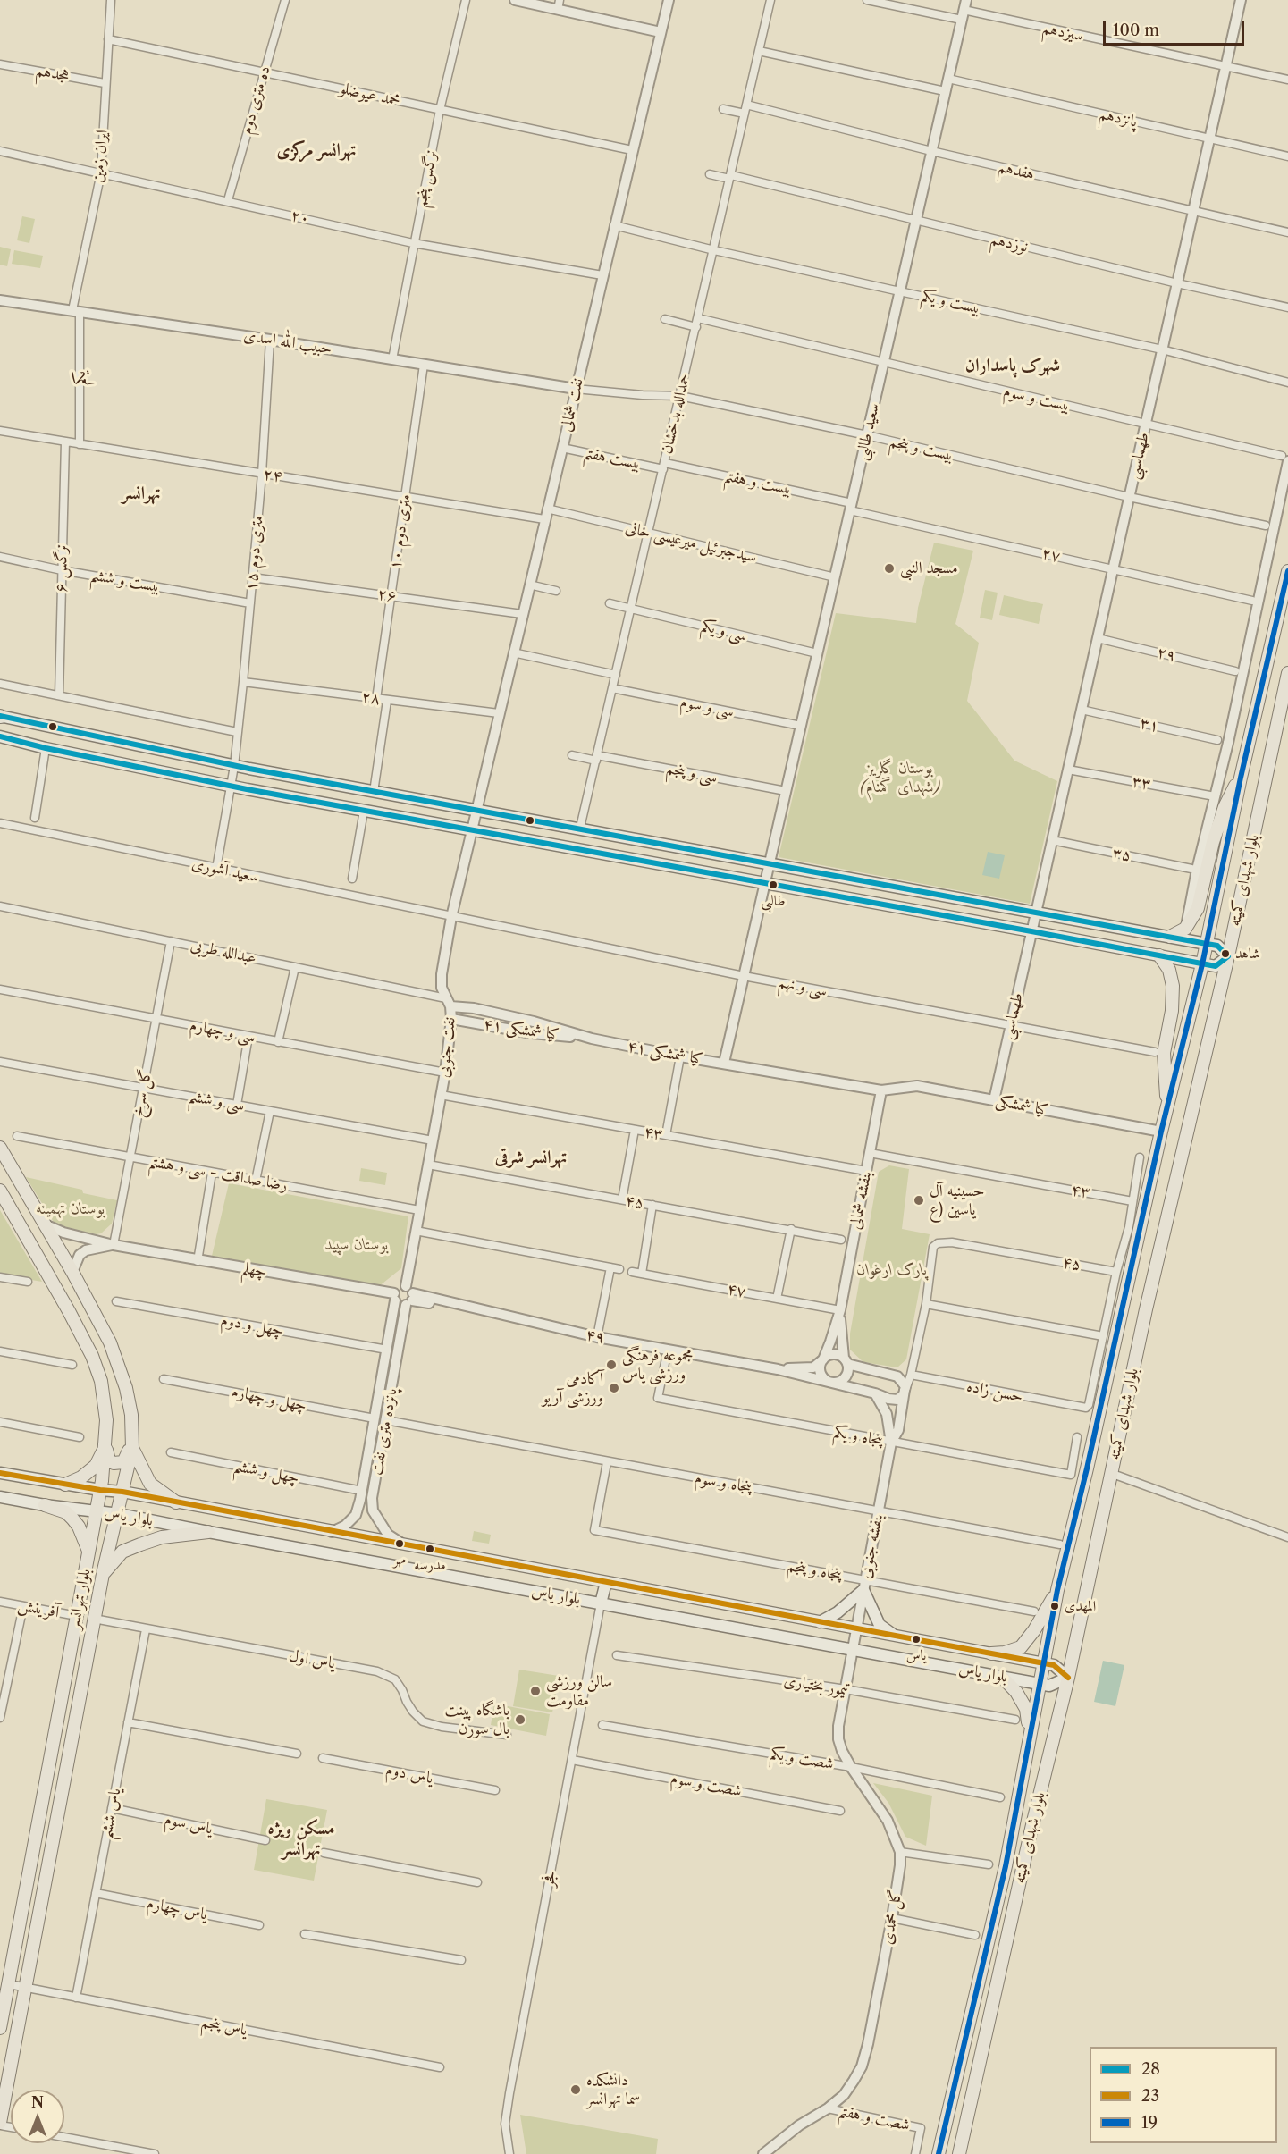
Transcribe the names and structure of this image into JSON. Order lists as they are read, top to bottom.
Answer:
{
  "streets": {
    "main road": ["بلوار شهدای کمیته", "بلوار یاس", "بلوار تهرانسر"],
    "street": [
      "سیزدهم",
      "هجدهم",
      "محمد عیوضلو",
      "ده متری دوم",
      "پانزدهم",
      "ایران زمین",
      "هفدهم",
      "نرگس پنجم",
      "۲۰",
      "نوزدهم",
      "بیست و یکم",
      "حبیب الله اسدی",
      "یکم",
      "بیست و سوم",
      "نفت شمالی",
      "حمدالله بدخشان",
      "سعید طالبی",
      "بیست و پنجم",
      "طهماسبی",
      "بیست هفتم",
      "۲۴",
      "بیست و هفتم",
      "۱۰ متری دوم",
      "سیدجبرئیل میرعیسی خانی",
      "۱۵ متری دوم",
      "۲۷",
      "نرگس ۶",
      "بیست و ششم",
      "۲۶",
      "سی و یکم",
      "۲۹",
      "۲۸",
      "سی و سوم",
      "۳۱",
      "سی و پنجم",
      "۳۳",
      "۳۵",
      "سعید آشوری",
      "عبدالله طربی",
      "سی و نهم",
      "کیا شمشکی ۴۱",
      "سی و چهارم",
      "نفت جنوبی",
      "۴۱ کیا شمشکی",
      "گل سرخ",
      "سی و ششم",
      "کیا شمشکی",
      "۴۳",
      "رضا صداقت - سی و هشتم",
      "بنفشه شمالی",
      "۴۵",
      "چهلم",
      "۴۷",
      "چهل و دوم",
      "۴۹",
      "حسن زاده",
      "چهل و چهارم",
      "پانزده متری نفت",
      "پنجاه و یکم",
      "چهل و ششم",
      "پنجاه و سوم",
      "بنفشه جنوبی",
      "پنجاه و پنجم",
      "آفرینش",
      "یاس اول",
      "تیمور بختیاری",
      "شصت و یکم",
      "یاس دوم",
      "شصت و سوم",
      "یاس ششم",
      "یاس سوم",
      "فجر",
      "یاس چهارم",
      "گل محمدی",
      "یاس پنجم",
      "شصت و هفتم"
    ]
  },
  "crossings": [
    ["سیزدهم", "سعید طالبی"],
    ["سیزدهم", "طهماسبی"],
    ["هجدهم", "ایران زمین"],
    ["محمد عیوضلو", "ده متری دوم"],
    ["محمد عیوضلو", "ایران زمین"],
    ["محمد عیوضلو", "نرگس پنجم"],
    ["محمد عیوضلو", "نفت شمالی"],
    ["ده متری دوم", "۲۰"],
    ["پانزدهم", "سعید طالبی"],
    ["پانزدهم", "طهماسبی"],
    ["ایران زمین", "۲۰"],
    ["ایران زمین", "حبیب الله اسدی"],
    ["ایران زمین", "یکم"],
    ["هفدهم", "حمدالله بدخشان"],
    ["هفدهم", "سعید طالبی"],
    ["هفدهم", "طهماسبی"],
    ["نرگس پنجم", "۲۰"],
    ["نرگس پنجم", "حبیب الله اسدی"],
    ["۲۰", "نفت شمالی"],
    ["نوزدهم", "حمدالله بدخشان"],
    ["نوزدهم", "سعید طالبی"],
    ["نوزدهم", "طهماسبی"],
    ["بیست و یکم", "نفت شمالی"],
    ["بیست و یکم", "حمدالله بدخشان"],
    ["بیست و یکم", "سعید طالبی"],
    ["بیست و یکم", "طهماسبی"],
    ["حبیب الله اسدی", "یکم"],
    ["حبیب الله اسدی", "نفت شمالی"],
    ["حبیب الله اسدی", "بیست و پنجم"],
    ["حبیب الله اسدی", "۱۰ متری دوم"],
    ["حبیب الله اسدی", "۱۵ متری دوم"],
    ["یکم", "۲۴"],
    ["بیست و سوم", "حمدالله بدخشان"],
    ["بیست و سوم", "سعید طالبی"],
    ["بیست و سوم", "طهماسبی"],
    ["نفت شمالی", "بیست و پنجم"],
    ["نفت شمالی", "بیست هفتم"],
    ["نفت شمالی", "۲۴"],
    ["نفت شمالی", "سیدجبرئیل میرعیسی خانی"],
    ["نفت شمالی", "۲۶"],
    ["نفت شمالی", "۲۸"],
    ["نفت شمالی", "نفت جنوبی"],
    ["حمدالله بدخشان", "بیست و پنجم"],
    ["حمدالله بدخشان", "بیست هفتم"],
    ["حمدالله بدخشان", "بیست و هفتم"],
    ["حمدالله بدخشان", "سیدجبرئیل میرعیسی خانی"],
    ["حمدالله بدخشان", "سی و یکم"],
    ["حمدالله بدخشان", "سی و سوم"],
    ["حمدالله بدخشان", "سی و پنجم"],
    ["سعید طالبی", "بیست و پنجم"],
    ["سعید طالبی", "بیست و هفتم"],
    ["سعید طالبی", "سیدجبرئیل میرعیسی خانی"],
    ["سعید طالبی", "۲۷"],
    ["سعید طالبی", "سی و یکم"],
    ["سعید طالبی", "سی و سوم"],
    ["سعید طالبی", "سی و پنجم"],
    ["بیست و پنجم", "طهماسبی"],
    ["طهماسبی", "۲۷"],
    ["طهماسبی", "۲۹"],
    ["طهماسبی", "۳۱"],
    ["طهماسبی", "۳۳"],
    ["طهماسبی", "۳۵"],
    ["طهماسبی", "سی و نهم"],
    ["طهماسبی", "کیا شمشکی"],
    ["بیست هفتم", "بیست و هفتم"],
    ["۲۴", "۱۰ متری دوم"],
    ["۲۴", "۱۵ متری دوم"],
    ["۲۴", "نرگس ۶"],
    ["بیست و هفتم", "۲۷"],
    ["۱۰ متری دوم", "۲۶"],
    ["۱۰ متری دوم", "۲۸"],
    ["۱۵ متری دوم", "بیست و ششم"],
    ["۱۵ متری دوم", "۲۶"],
    ["۱۵ متری دوم", "۲۸"],
    ["۱۵ متری دوم", "سعید آشوری"],
    ["نرگس ۶", "بیست و ششم"],
    ["سعید آشوری", "سی و نهم"],
    ["سعید آشوری", "نفت جنوبی"],
    ["بلوار شهدای کمیته", "کیا شمشکی"],
    ["بلوار شهدای کمیته", "بلوار یاس"],
    ["عبدالله طربی", "نفت جنوبی"],
    ["عبدالله طربی", "۴۱ کیا شمشکی"],
    ["عبدالله طربی", "گل سرخ"],
    ["سی و نهم", "نفت جنوبی"],
    ["کیا شمشکی ۴۱", "نفت جنوبی"],
    ["کیا شمشکی ۴۱", "۴۱ کیا شمشکی"],
    ["سی و چهارم", "نفت جنوبی"],
    ["سی و چهارم", "گل سرخ"],
    ["نفت جنوبی", "۴۱ کیا شمشکی"],
    ["نفت جنوبی", "سی و ششم"],
    ["نفت جنوبی", "۴۳"],
    ["نفت جنوبی", "رضا صداقت - سی و هشتم"],
    ["نفت جنوبی", "۴۵"],
    ["نفت جنوبی", "چهلم"],
    ["نفت جنوبی", "۴۹"],
    ["نفت جنوبی", "پانزده متری نفت"],
    ["۴۱ کیا شمشکی", "کیا شمشکی"],
    ["۴۱ کیا شمشکی", "بنفشه شمالی"],
    ["گل سرخ", "سی و ششم"],
    ["گل سرخ", "رضا صداقت - سی و هشتم"],
    ["گل سرخ", "چهلم"],
    ["کیا شمشکی", "بنفشه شمالی"],
    ["۴۳", "بنفشه شمالی"],
    ["بنفشه شمالی", "۴۷"],
    ["۴۵", "بنفشه جنوبی"],
    ["چهلم", "۴۹"],
    ["چهلم", "پانزده متری نفت"],
    ["چهلم", "بلوار تهرانسر"],
    ["چهل و دوم", "پانزده متری نفت"],
    ["۴۹", "پانزده متری نفت"],
    ["۴۹", "پنجاه و یکم"],
    ["حسن زاده", "بنفشه جنوبی"],
    ["چهل و چهارم", "پانزده متری نفت"],
    ["پانزده متری نفت", "چهل و ششم"],
    ["پانزده متری نفت", "پنجاه و سوم"],
    ["پانزده متری نفت", "بلوار یاس"],
    ["پنجاه و یکم", "بنفشه جنوبی"],
    ["پنجاه و سوم", "بنفشه جنوبی"],
    ["پنجاه و سوم", "پنجاه و پنجم"],
    ["بلوار یاس", "بنفشه جنوبی"],
    ["بلوار یاس", "بلوار تهرانسر"],
    ["بلوار یاس", "فجر"],
    ["بلوار یاس", "گل محمدی"],
    ["بنفشه جنوبی", "پنجاه و پنجم"],
    ["بنفشه جنوبی", "گل محمدی"],
    ["بلوار تهرانسر", "آفرینش"],
    ["بلوار تهرانسر", "یاس اول"],
    ["بلوار تهرانسر", "یاس پنجم"],
    ["یاس اول", "یاس ششم"],
    ["تیمور بختیاری", "گل محمدی"],
    ["شصت و یکم", "گل محمدی"],
    ["شصت و سوم", "فجر"],
    ["یاس ششم", "یاس سوم"],
    ["یاس ششم", "یاس چهارم"],
    ["یاس ششم", "یاس پنجم"],
    ["گل محمدی", "شصت و هفتم"]
  ],
  "districts": [
    "تهرانسر مرکزی",
    "شهرک پاسداران",
    "تهرانسر",
    "تهرانسر شرقی",
    "مسکن ویژه تهرانسر"
  ],
  "parks": [
    "بوستان گلریز (شهدای گمنام)",
    "بوستان تهمینه",
    "بوستان سپید",
    "پارک ارغوان"
  ],
  "places": [
    "مسجد النبی",
    "طالبی",
    "شاهد",
    "حسینیه آل یاسین (ع",
    "مجموعه فرهنگی ورزشی یاس",
    "آکادمی ورزشی آریو",
    "مهر",
    "مدرسه",
    "المهدی",
    "یاس",
    "سالن ورزشی مقاومت",
    "باشگاه پینت بال سورن",
    "دانشکده سما تهرانسر"
  ],
  "lines": ["transit line 19", "transit line 28", "transit line 23"],
  "legend": ["28", "23", "19"],
  "scale_bar": "100 m",
  "north": "top"
}
